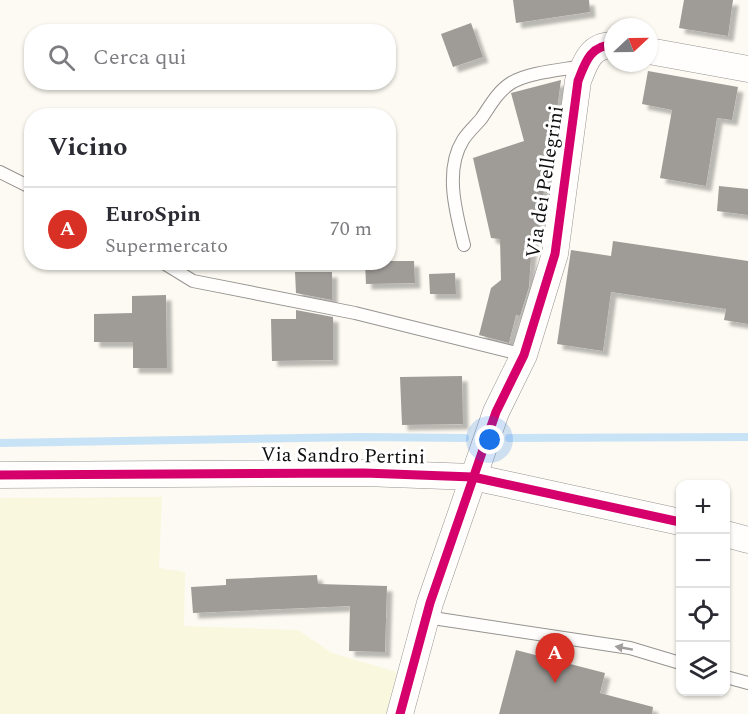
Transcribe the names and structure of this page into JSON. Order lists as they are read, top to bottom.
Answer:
{
  "streets": {
    "street": ["Via dei Pellegrini", "Via Sandro Pertini"]
  },
  "crossings": [
    ["Via dei Pellegrini", "Via Sandro Pertini"]
  ],
  "north": "right",
  "page": {
    "search": "Cerca qui",
    "heading": "Vicino",
    "list": [
      {
        "mark": "A",
        "name": "EuroSpin",
        "note": "Supermercato",
        "value": "70 m"
      }
    ],
    "map_buttons": ["+", "−"],
    "pins": "A"
  }
}
